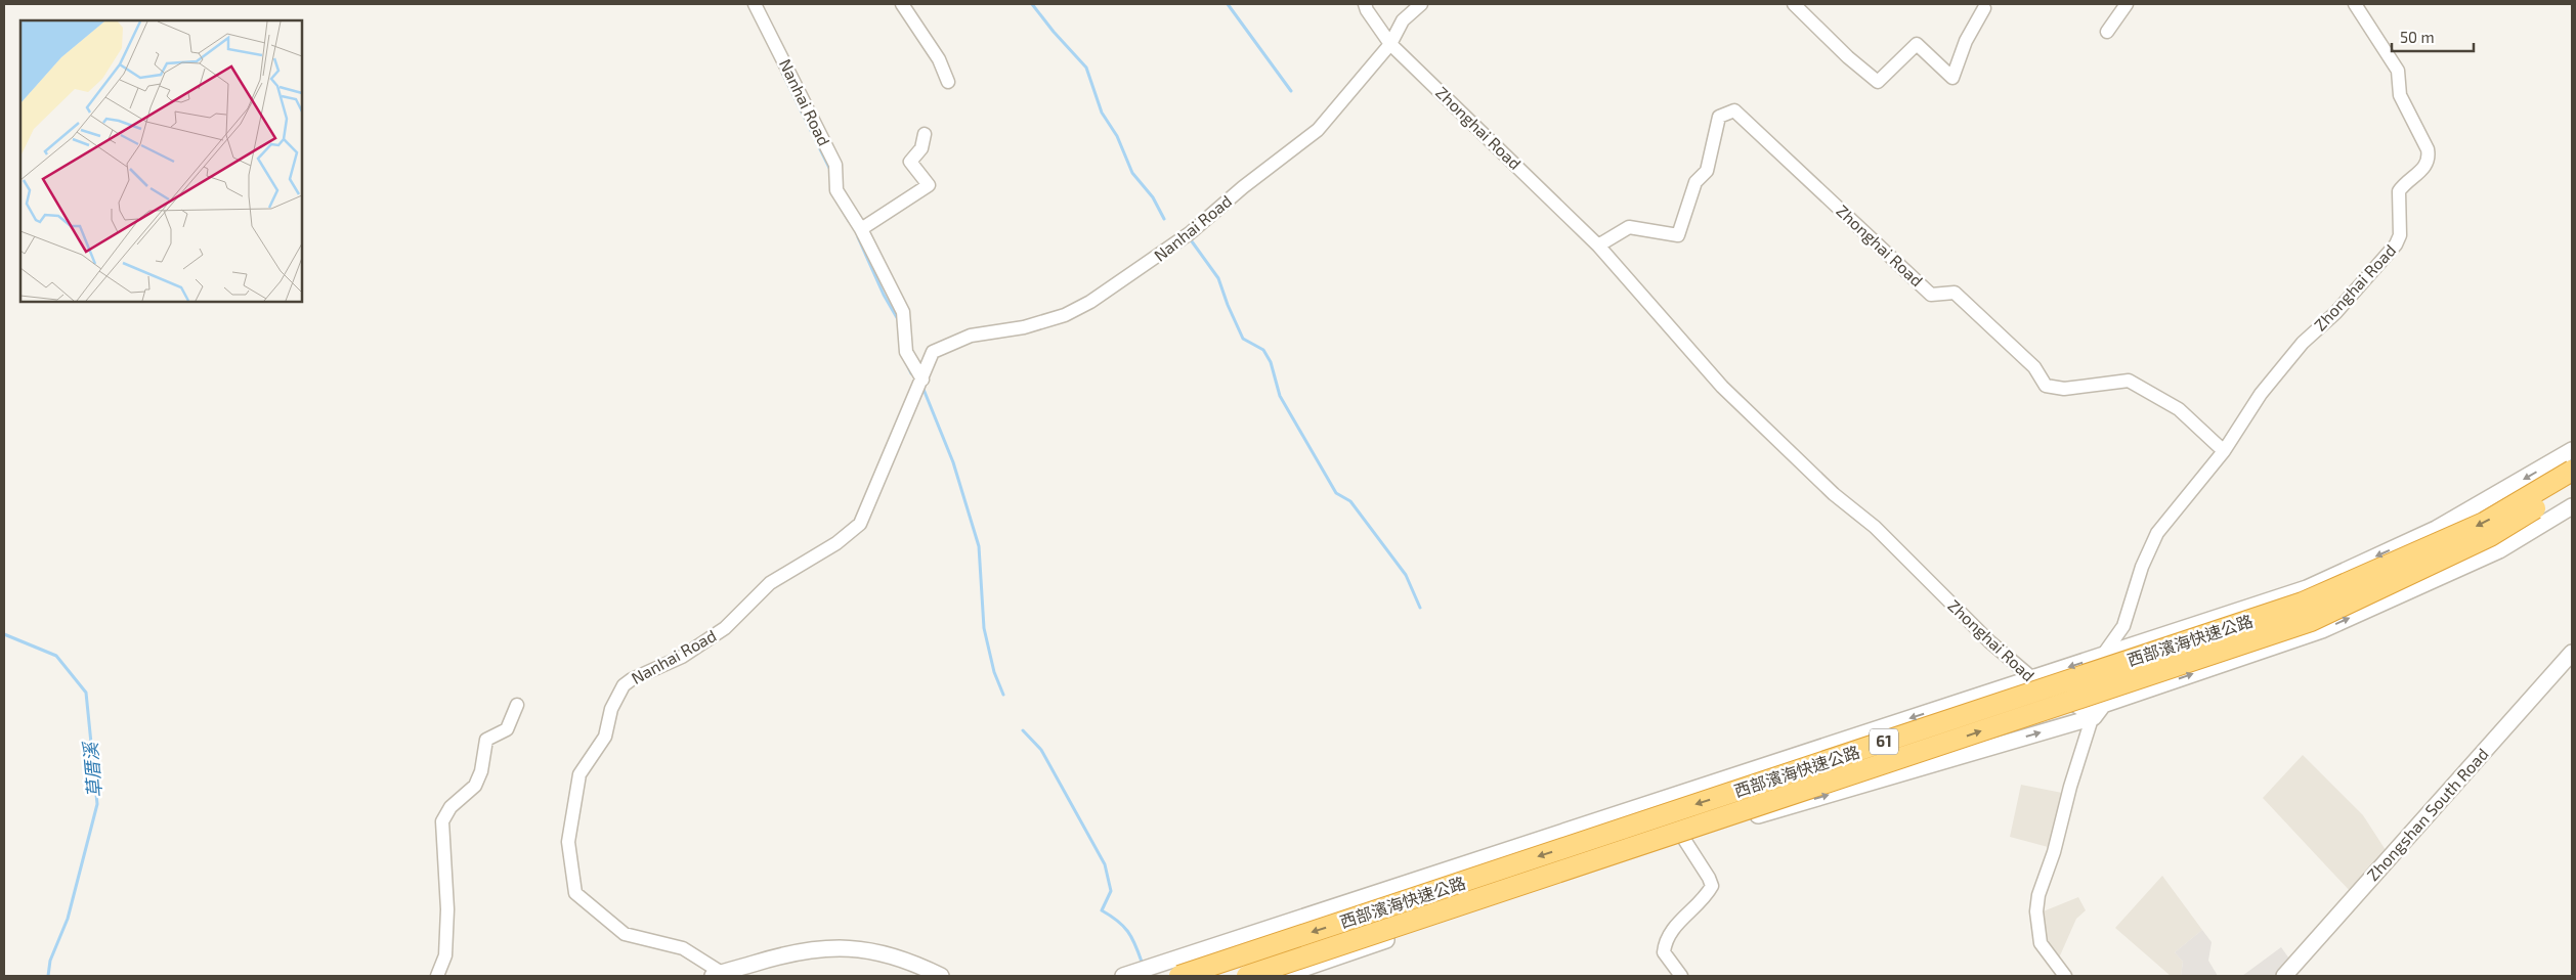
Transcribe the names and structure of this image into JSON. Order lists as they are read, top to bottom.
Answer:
{
  "streets": {
    "highway": ["西部濱海快速公路", "61"],
    "street": ["Nanhai Road", "Zhonghai Road", "Zhongshan South Road"]
  },
  "crossings": [
    ["Nanhai Road", "Zhonghai Road"]
  ],
  "water": ["草厝溪"],
  "scale_bar": "50 m"
}
